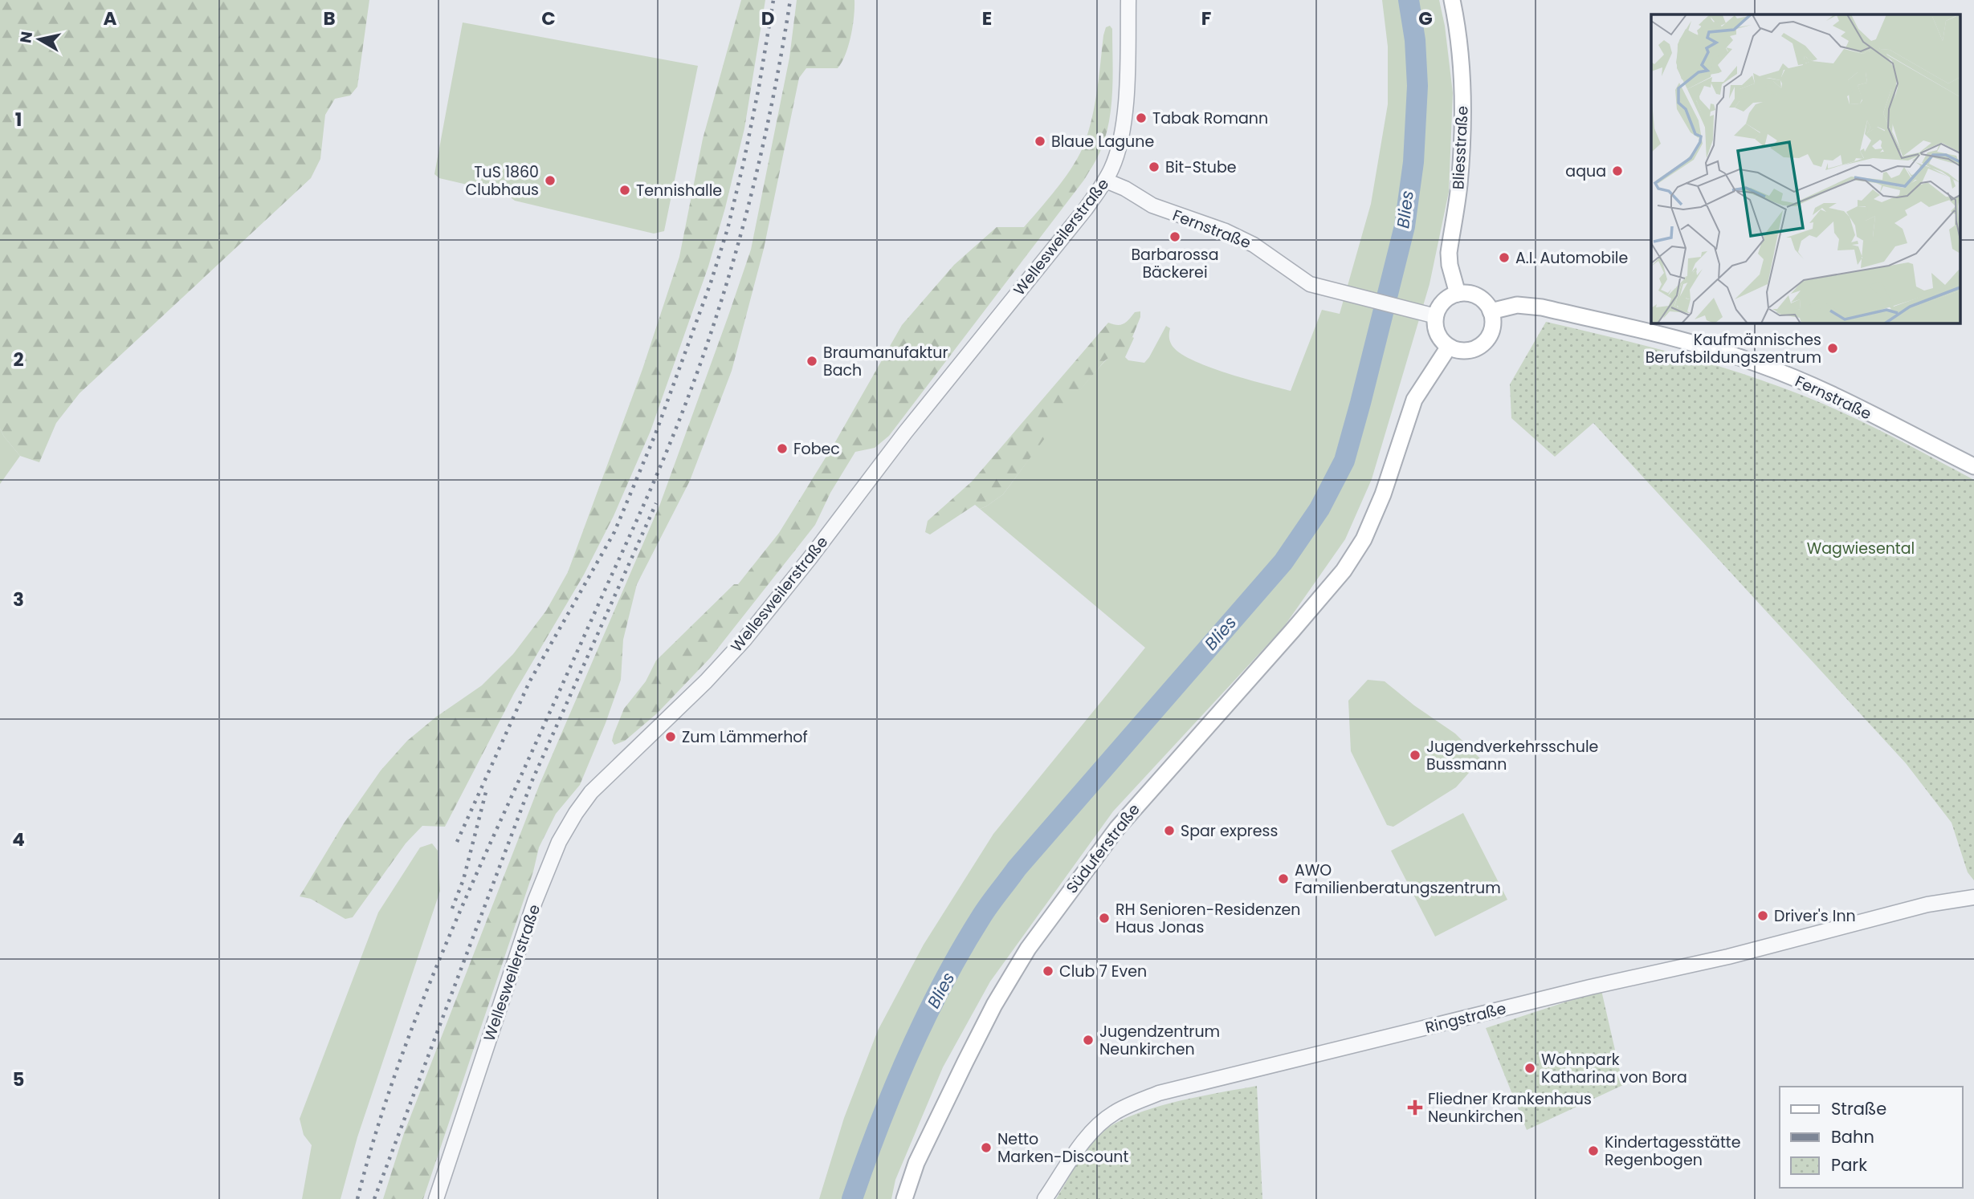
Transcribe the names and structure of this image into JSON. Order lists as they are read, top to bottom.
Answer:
{
  "streets": {
    "main road": ["Bliesstraße", "Fernstraße", "Süduferstraße"],
    "street": ["Wellesweilerstraße", "Ringstraße"]
  },
  "crossings": [
    ["Bliesstraße", "Fernstraße"],
    ["Bliesstraße", "Süduferstraße"],
    ["Fernstraße", "Wellesweilerstraße"],
    ["Fernstraße", "Süduferstraße"]
  ],
  "water": ["Blies"],
  "parks": ["Wagwiesental"],
  "places": {
    "other": [
      "Tabak Romann",
      "Blaue Lagune",
      "Bit-Stube",
      "aqua",
      "TuS 1860 Clubhaus",
      "Tennishalle",
      "Barbarossa Bäckerei",
      "A.I. Automobile",
      "Kaufmännisches Berufsbildungszentrum",
      "Braumanufaktur Bach",
      "Fobec",
      "Zum Lämmerhof",
      "Jugendverkehrsschule Bussmann",
      "Spar express",
      "AWO Familienberatungszentrum",
      "Driver's Inn",
      "RH Senioren-Residenzen Haus Jonas",
      "Club 7 Even",
      "Jugendzentrum Neunkirchen",
      "Wohnpark Katharina von Bora",
      "Netto Marken-Discount",
      "Kindertagesstätte Regenbogen"
    ],
    "health": ["Fliedner Krankenhaus Neunkirchen"]
  },
  "legend": ["Straße", "Bahn", "Park"],
  "north": "left",
  "grid": {
    "columns": [
      "A",
      "B",
      "C",
      "D",
      "E",
      "F",
      "G"
    ],
    "rows": [
      "1",
      "2",
      "3",
      "4",
      "5"
    ]
  }
}
